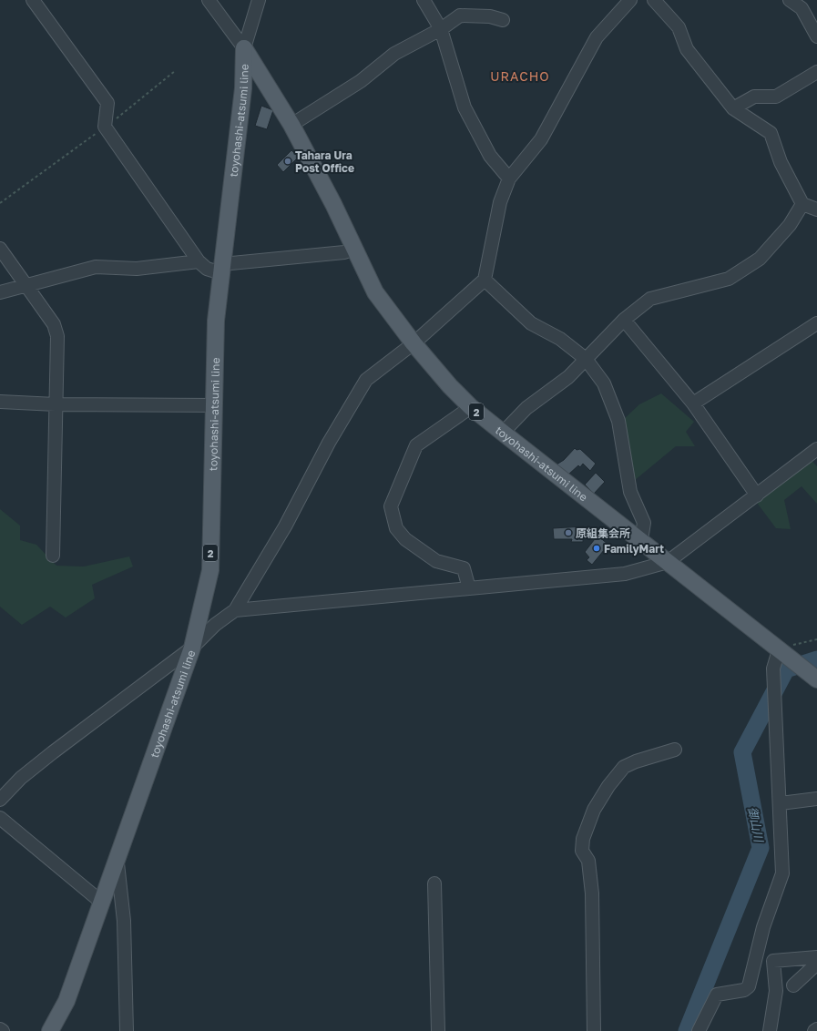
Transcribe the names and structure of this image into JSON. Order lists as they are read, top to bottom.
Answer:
{
  "streets": {
    "main road": ["toyohashi-atsumi line", "2"]
  },
  "districts": ["URACHO"],
  "water": ["御山川"],
  "places": ["Tahara Ura Post Office", "原組集会所", "FamilyMart"]
}
